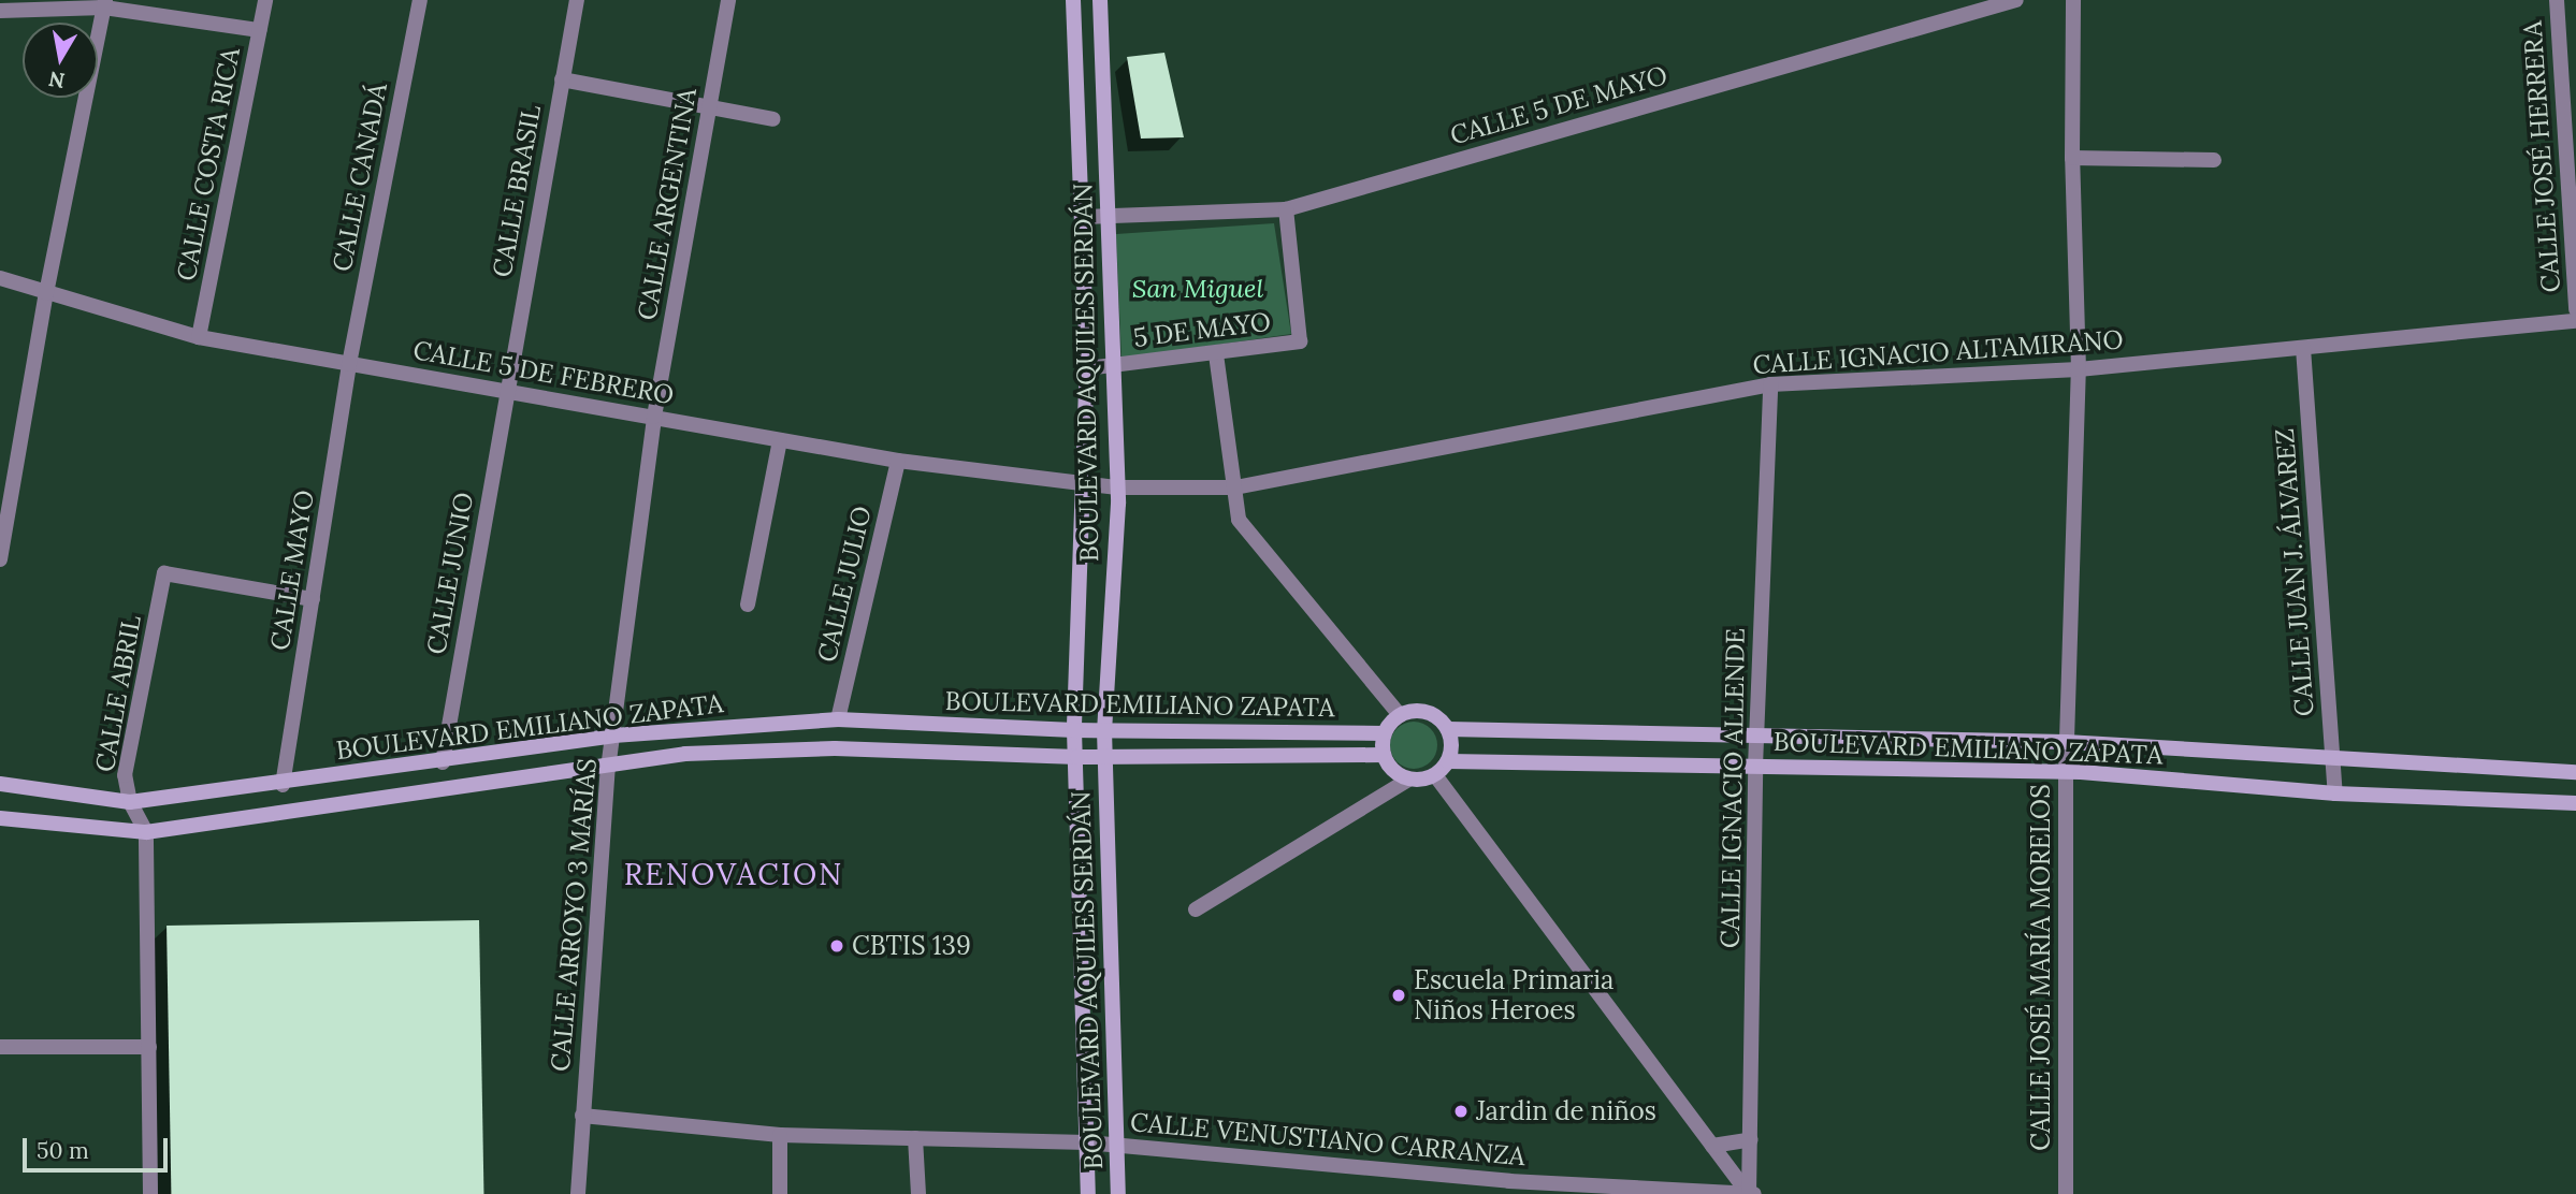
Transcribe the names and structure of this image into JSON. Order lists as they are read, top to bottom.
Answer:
{
  "streets": {
    "street": [
      "CALLE 5 DE MAYO",
      "CALLE JOSÉ HERRERA",
      "CALLE COSTA RICA",
      "CALLE CANADÁ",
      "CALLE BRASIL",
      "CALLE ARGENTINA",
      "5 DE MAYO",
      "CALLE IGNACIO ALTAMIRANO",
      "CALLE 5 DE FEBRERO",
      "BOULEVARD AQUILES SERDÁN",
      "CALLE MAYO",
      "CALLE JUAN J. ÁLVAREZ",
      "CALLE JUNIO",
      "CALLE JULIO",
      "CALLE ABRIL",
      "BOULEVARD EMILIANO ZAPATA",
      "CALLE IGNACIO ALLENDE",
      "CALLE ARROYO 3 MARÍAS",
      "CALLE JOSÉ MARÍA MORELOS",
      "CALLE VENUSTIANO CARRANZA"
    ]
  },
  "crossings": [
    ["CALLE 5 DE MAYO", "5 DE MAYO"],
    ["CALLE 5 DE MAYO", "BOULEVARD AQUILES SERDÁN"],
    ["CALLE COSTA RICA", "CALLE 5 DE FEBRERO"],
    ["CALLE CANADÁ", "CALLE 5 DE FEBRERO"],
    ["CALLE CANADÁ", "CALLE MAYO"],
    ["CALLE BRASIL", "CALLE 5 DE FEBRERO"],
    ["CALLE BRASIL", "CALLE JUNIO"],
    ["CALLE ARGENTINA", "CALLE 5 DE FEBRERO"],
    ["CALLE ARGENTINA", "CALLE ARROYO 3 MARÍAS"],
    ["5 DE MAYO", "BOULEVARD AQUILES SERDÁN"],
    ["CALLE IGNACIO ALTAMIRANO", "CALLE 5 DE FEBRERO"],
    ["CALLE IGNACIO ALTAMIRANO", "BOULEVARD AQUILES SERDÁN"],
    ["CALLE IGNACIO ALTAMIRANO", "CALLE JUAN J. ÁLVAREZ"],
    ["CALLE IGNACIO ALTAMIRANO", "CALLE IGNACIO ALLENDE"],
    ["CALLE IGNACIO ALTAMIRANO", "CALLE JOSÉ MARÍA MORELOS"],
    ["CALLE 5 DE FEBRERO", "BOULEVARD AQUILES SERDÁN"],
    ["CALLE 5 DE FEBRERO", "CALLE MAYO"],
    ["CALLE 5 DE FEBRERO", "CALLE JUNIO"],
    ["CALLE 5 DE FEBRERO", "CALLE JULIO"],
    ["CALLE 5 DE FEBRERO", "CALLE ARROYO 3 MARÍAS"],
    ["BOULEVARD AQUILES SERDÁN", "BOULEVARD EMILIANO ZAPATA"],
    ["BOULEVARD AQUILES SERDÁN", "CALLE VENUSTIANO CARRANZA"],
    ["CALLE MAYO", "CALLE ABRIL"],
    ["CALLE MAYO", "BOULEVARD EMILIANO ZAPATA"],
    ["CALLE JUAN J. ÁLVAREZ", "BOULEVARD EMILIANO ZAPATA"],
    ["CALLE JUNIO", "BOULEVARD EMILIANO ZAPATA"],
    ["CALLE JULIO", "BOULEVARD EMILIANO ZAPATA"],
    ["CALLE ABRIL", "BOULEVARD EMILIANO ZAPATA"],
    ["BOULEVARD EMILIANO ZAPATA", "CALLE IGNACIO ALLENDE"],
    ["BOULEVARD EMILIANO ZAPATA", "CALLE ARROYO 3 MARÍAS"],
    ["BOULEVARD EMILIANO ZAPATA", "CALLE JOSÉ MARÍA MORELOS"],
    ["CALLE IGNACIO ALLENDE", "CALLE VENUSTIANO CARRANZA"],
    ["CALLE ARROYO 3 MARÍAS", "CALLE VENUSTIANO CARRANZA"]
  ],
  "districts": ["RENOVACION"],
  "parks": ["San Miguel"],
  "places": ["CBTIS 139", "Escuela Primaria Niños Heroes", "Jardin de niños"],
  "scale_bar": "50 m",
  "north": "bottom"
}
